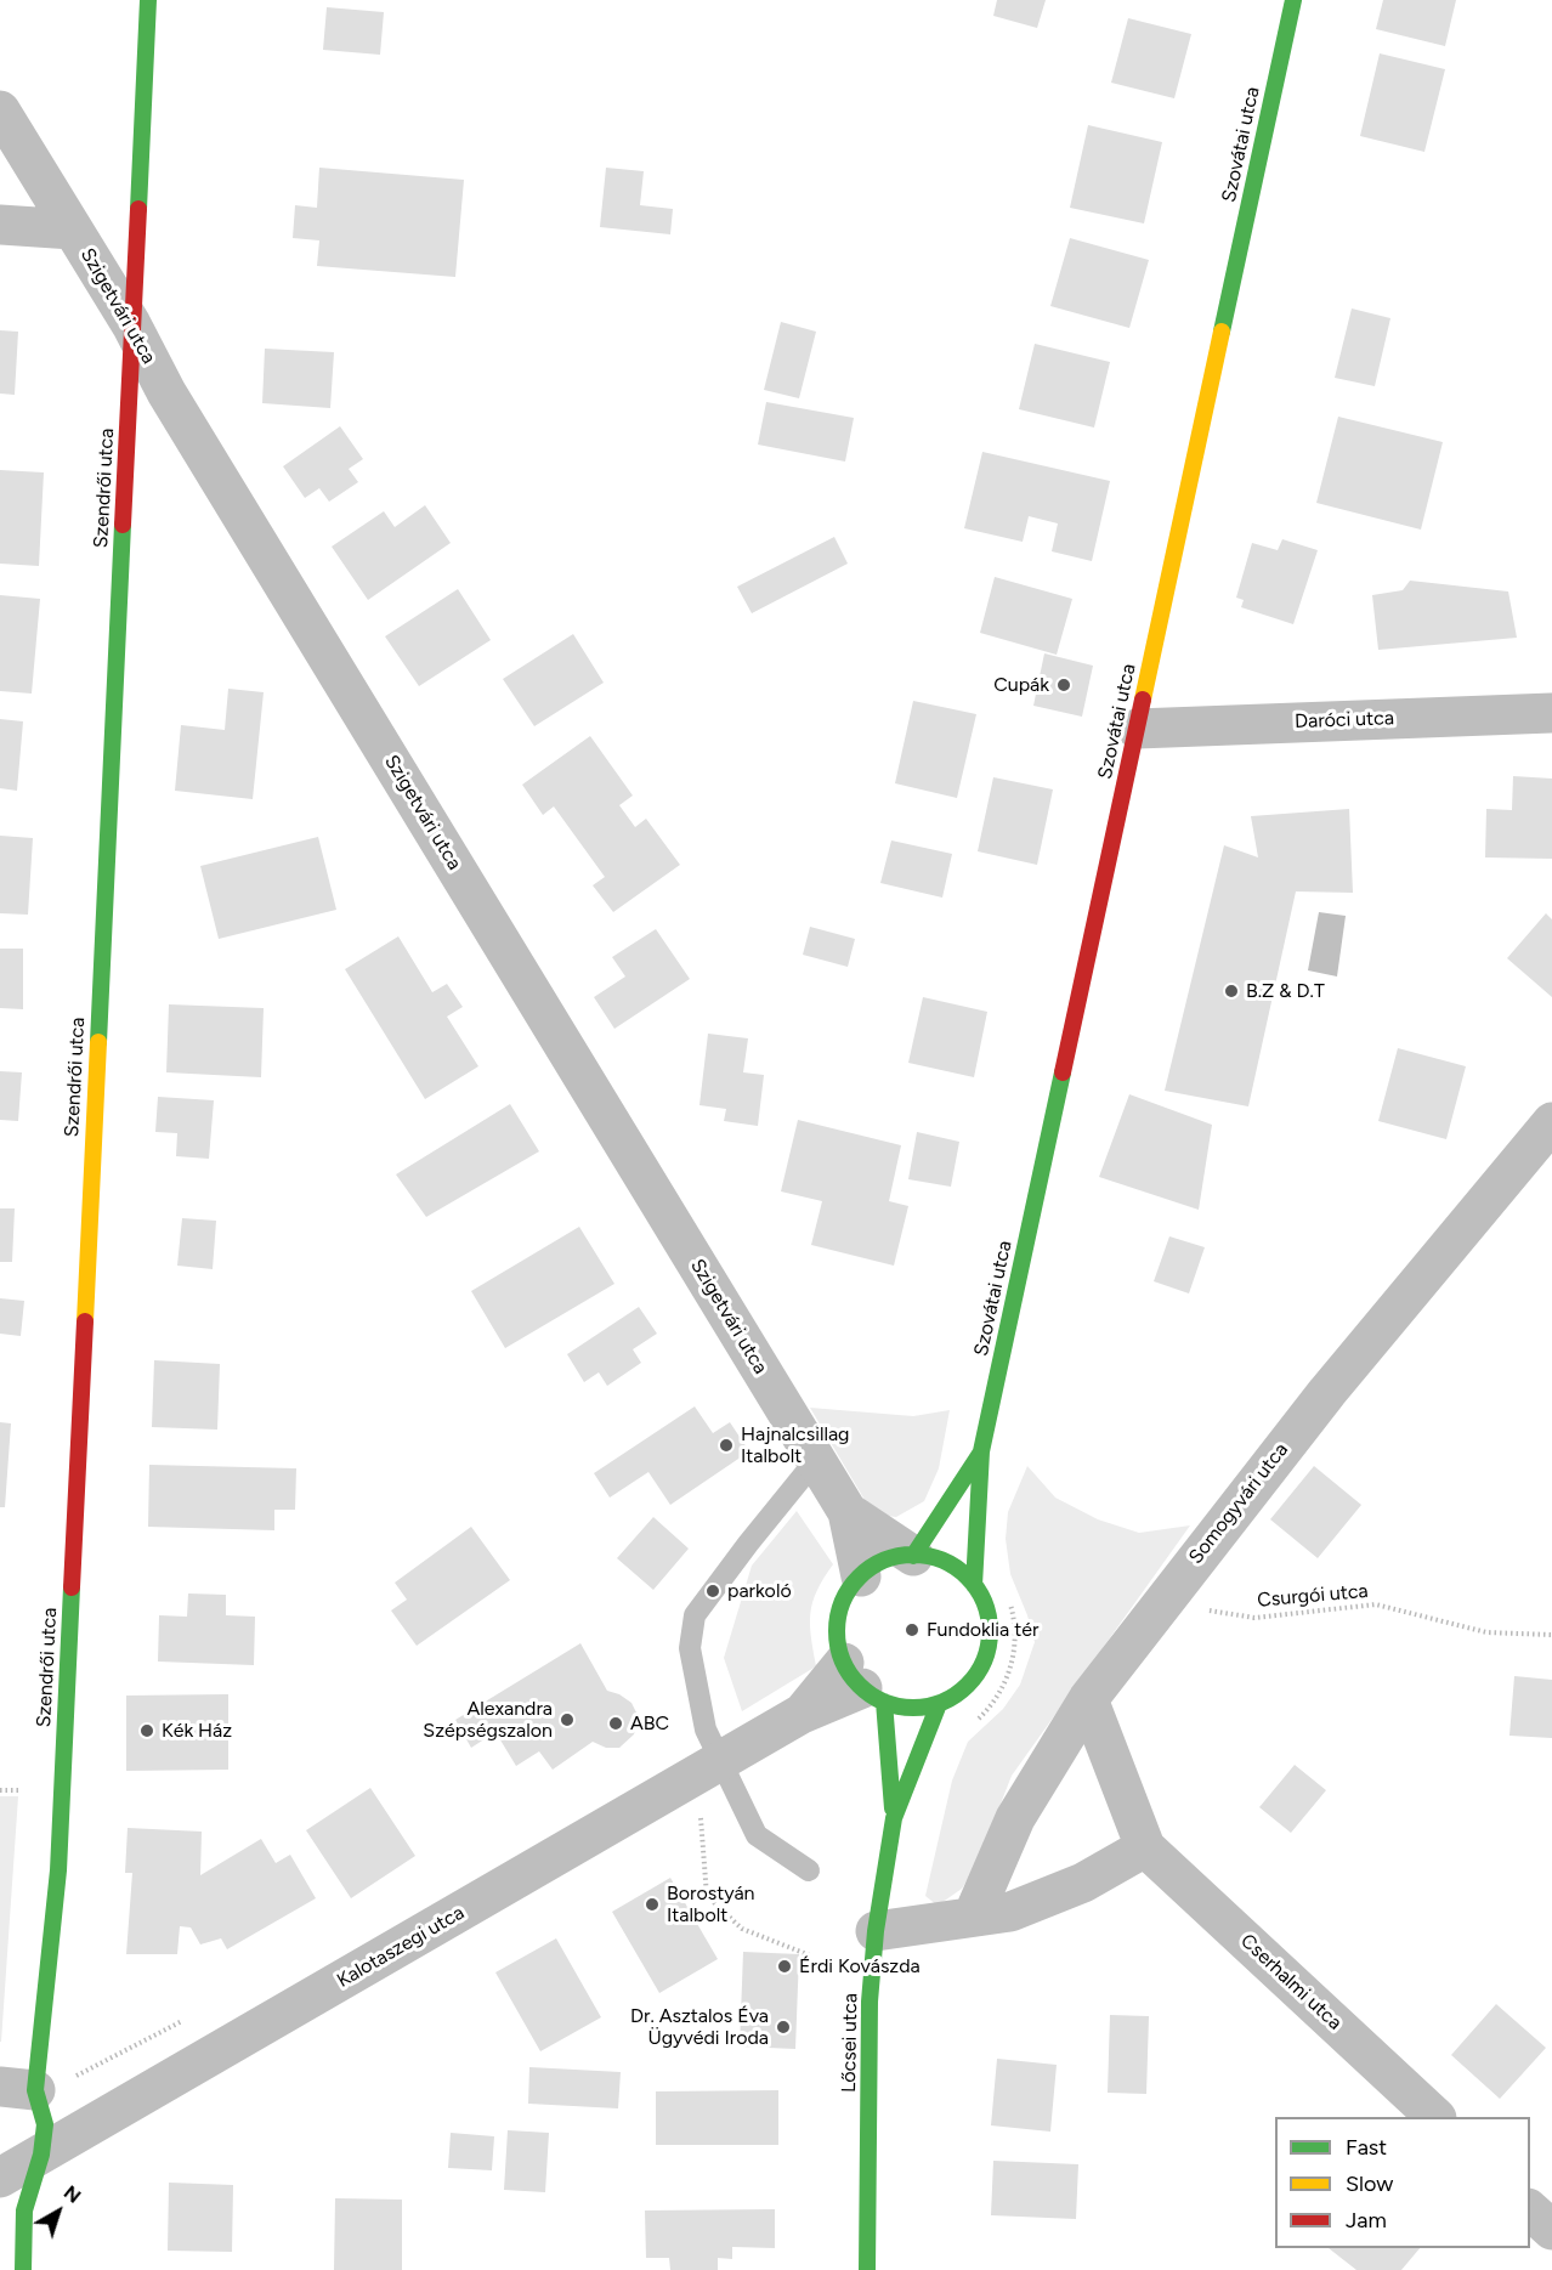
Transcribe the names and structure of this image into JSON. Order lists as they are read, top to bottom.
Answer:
{
  "streets": {
    "street": [
      "Szovátai utca",
      "Szigetvári utca",
      "Szendrői utca",
      "Daróci utca",
      "Somogyvári utca",
      "Kalotaszegi utca",
      "Cserhalmi utca",
      "Lőcsei utca"
    ],
    "path": ["Csurgói utca"]
  },
  "crossings": [
    ["Szovátai utca", "Daróci utca"],
    ["Szigetvári utca", "Szendrői utca"],
    ["Szigetvári utca", "Kalotaszegi utca"],
    ["Szigetvári utca", "Lőcsei utca"],
    ["Szendrői utca", "Kalotaszegi utca"],
    ["Somogyvári utca", "Csurgói utca"],
    ["Somogyvári utca", "Cserhalmi utca"],
    ["Kalotaszegi utca", "Lőcsei utca"]
  ],
  "places": [
    "Cupák",
    "B.Z & D.T",
    "Hajnalcsillag Italbolt",
    "parkoló",
    "Fundoklia tér",
    "Alexandra Szépségszalon",
    "ABC",
    "Kék Ház",
    "Borostyán Italbolt",
    "Érdi Kovászda",
    "Dr. Asztalos Éva Ügyvédi Iroda"
  ],
  "legend": ["Fast", "Slow", "Jam"],
  "north": "top right"
}
